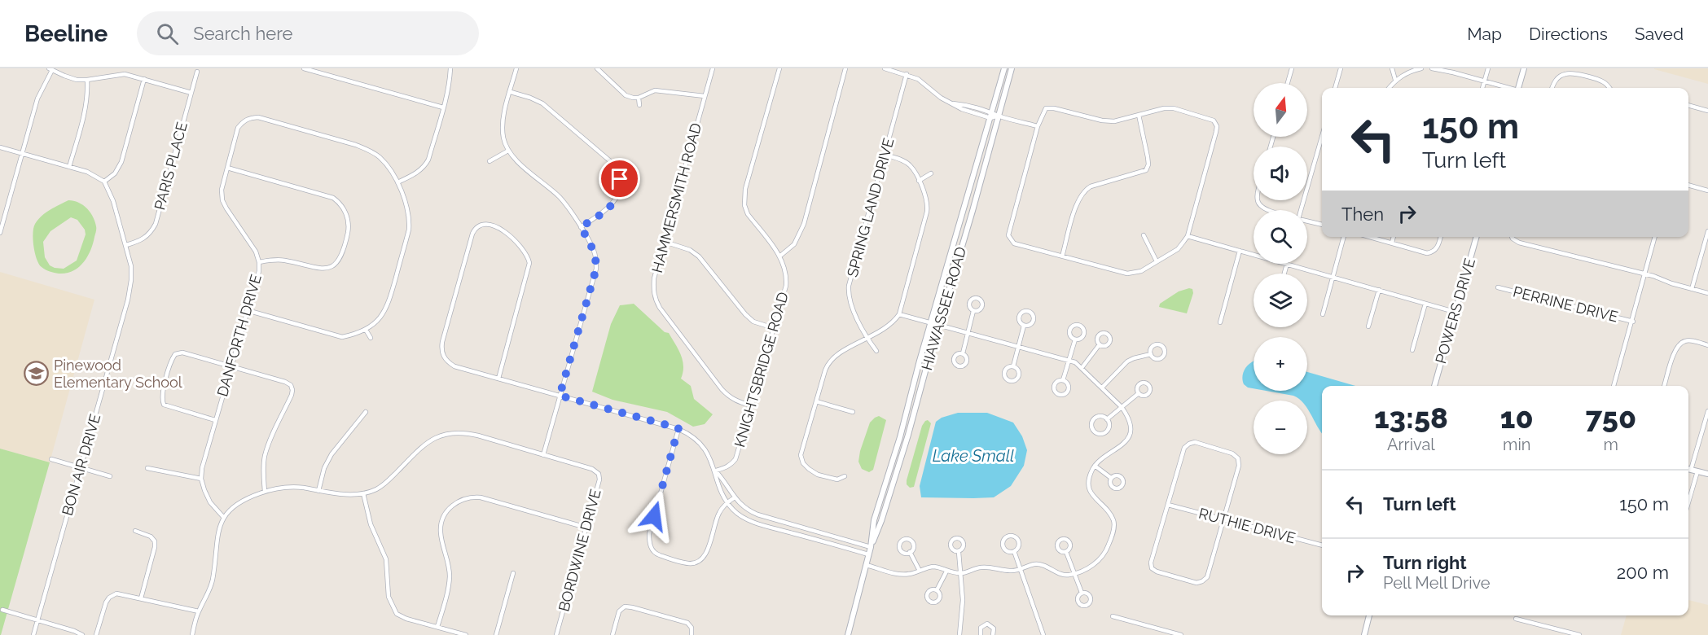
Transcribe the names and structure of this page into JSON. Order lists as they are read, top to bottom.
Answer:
{
  "streets": {
    "street": [
      "PARIS PLACE",
      "HAMMERSMITH ROAD",
      "SPRING LAND DRIVE",
      "PERRINE DRIVE",
      "HIAWASSEE ROAD",
      "POWERS DRIVE",
      "DANFORTH DRIVE",
      "KNIGHTSBRIDGE ROAD",
      "BON AIR DRIVE",
      "RUTHIE DRIVE",
      "BORDWINE DRIVE"
    ]
  },
  "crossings": [
    ["PARIS PLACE", "BON AIR DRIVE"],
    ["HAMMERSMITH ROAD", "KNIGHTSBRIDGE ROAD"]
  ],
  "water": ["Lake Small"],
  "places": {
    "school or university": ["Pinewood Elementary School"]
  },
  "north": "top",
  "page": {
    "header": "Beeline",
    "search": "Search here",
    "nav": ["Map", "Directions", "Saved"],
    "map_buttons": ["+", "−"],
    "turn": ["150 m", "Turn left"],
    "then": "Then",
    "eta": [
      "13:58",
      "Arrival",
      "10",
      "min",
      "750",
      "m"
    ],
    "list": [
      {
        "name": "Turn left",
        "value": "150 m"
      },
      {
        "name": "Turn right",
        "note": "Pell Mell Drive",
        "value": "200 m"
      }
    ]
  }
}
